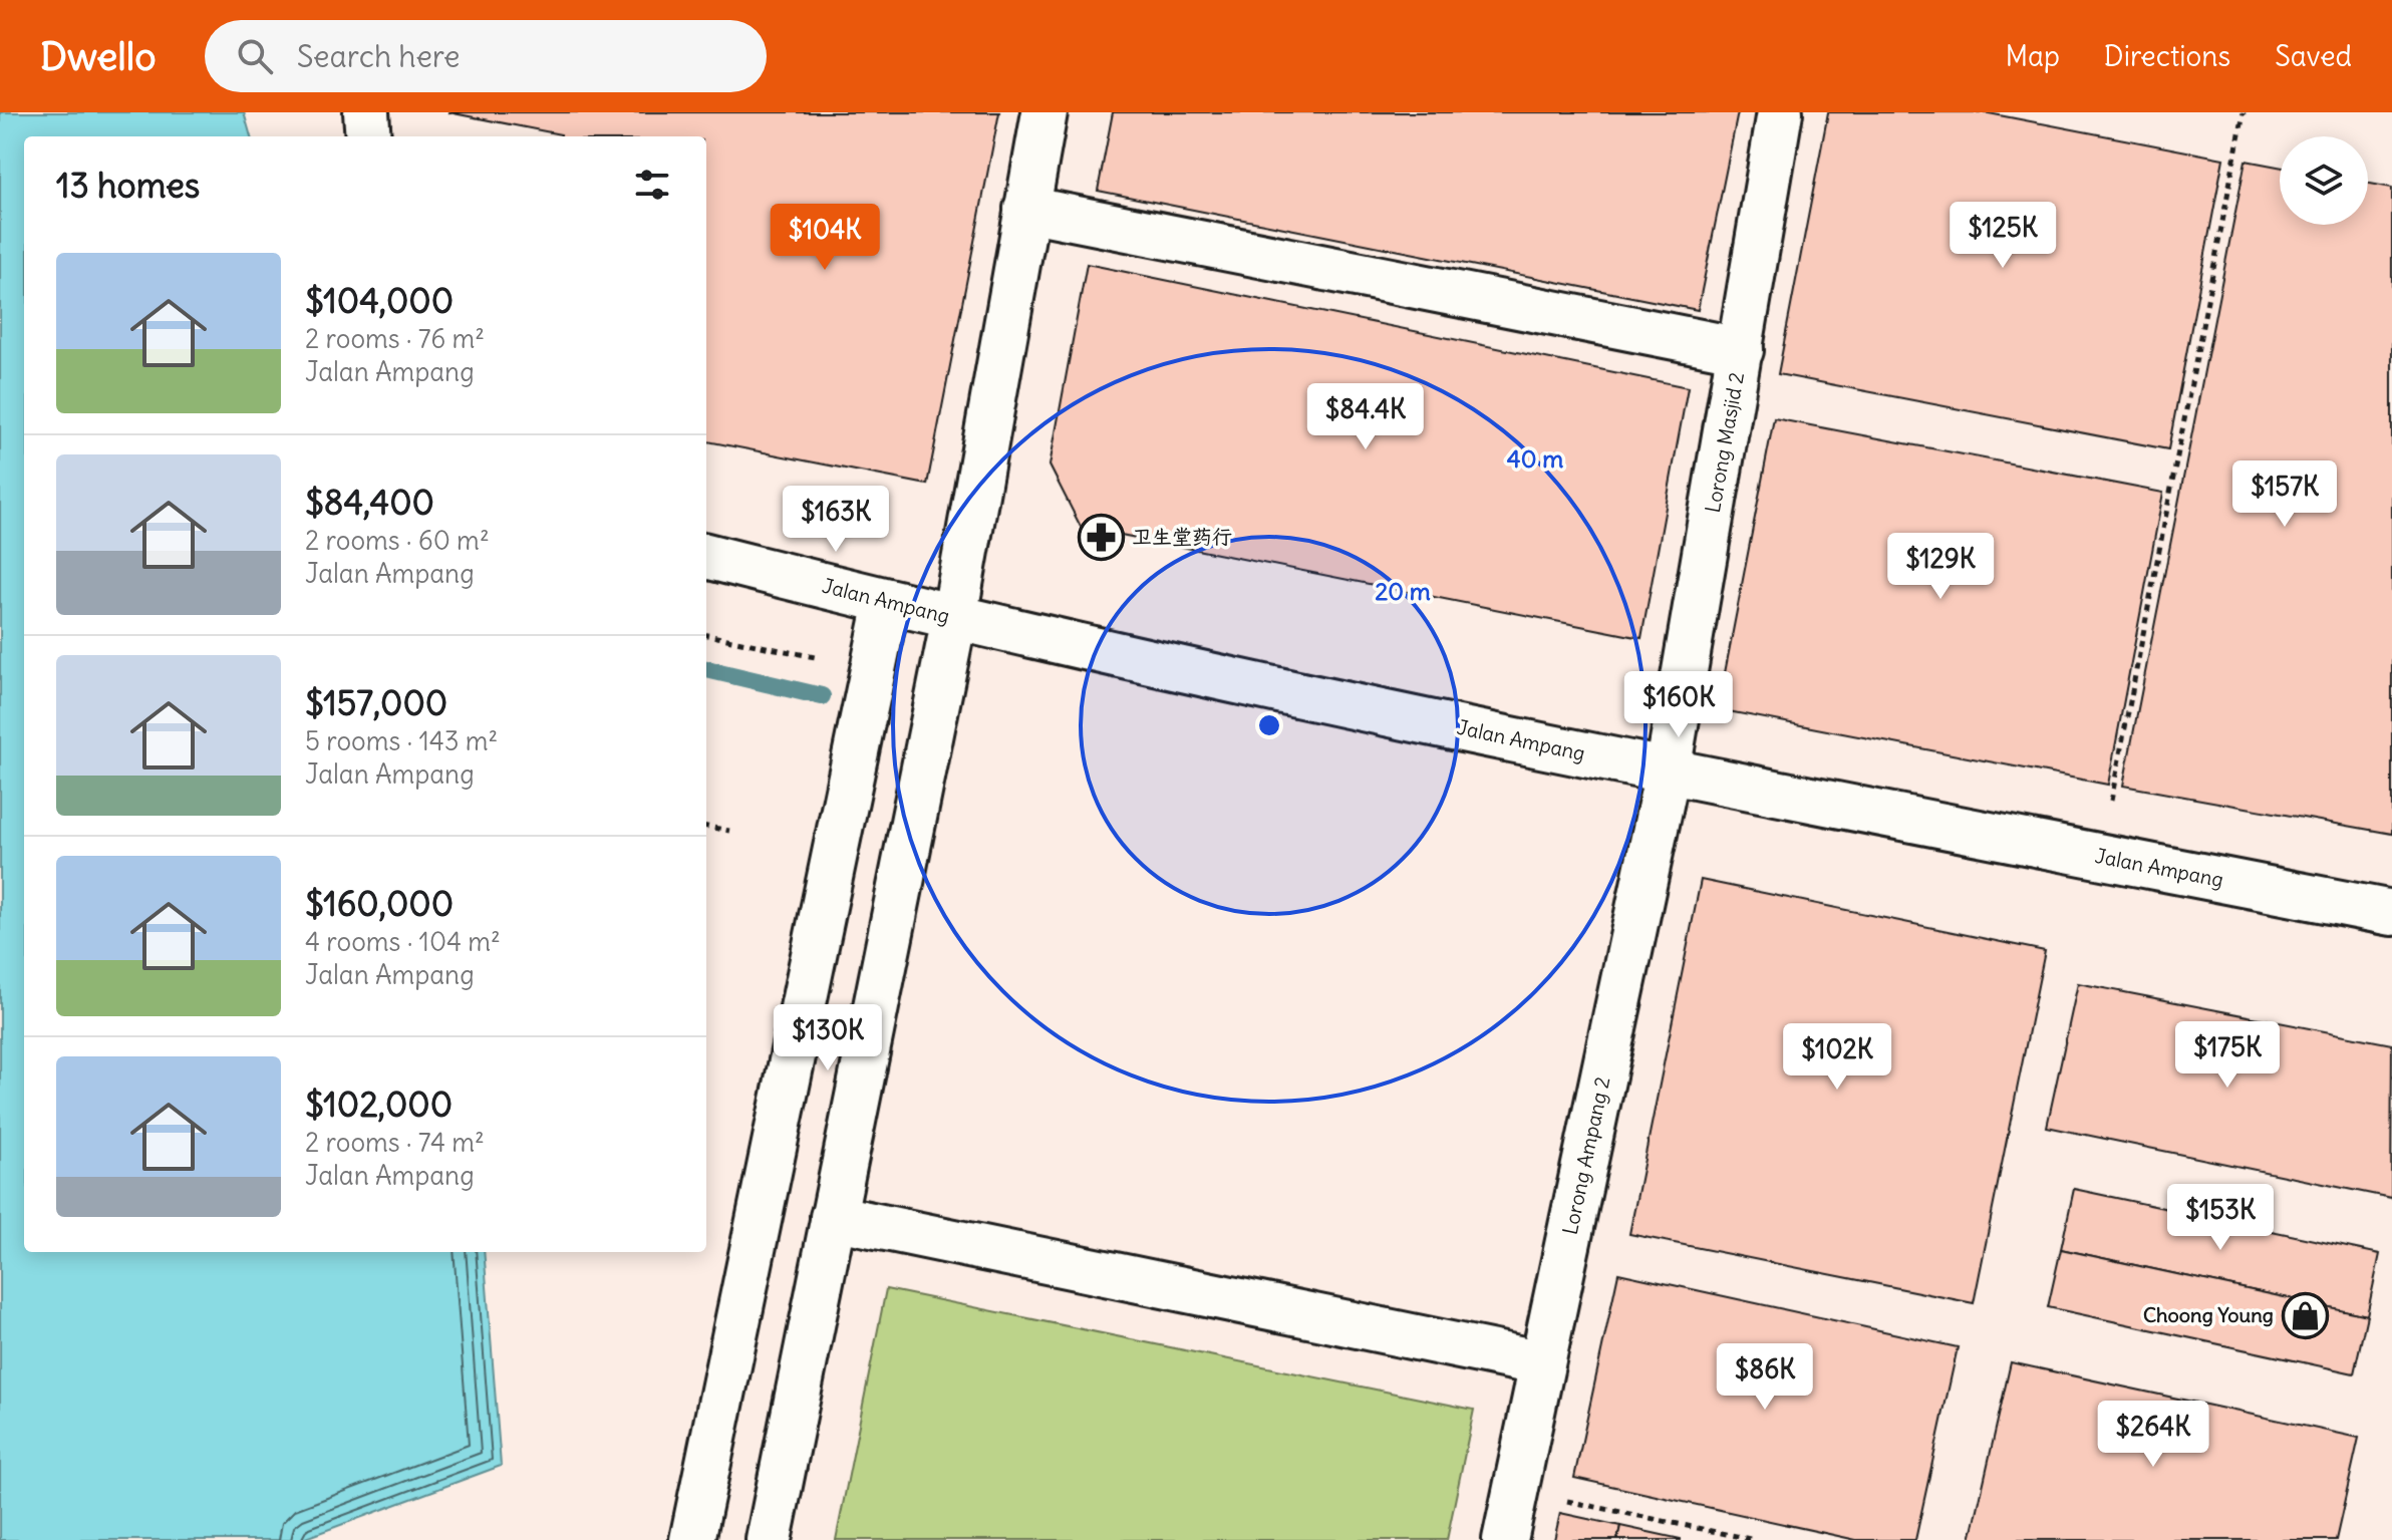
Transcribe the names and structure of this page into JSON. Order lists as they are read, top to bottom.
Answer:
{
  "streets": {
    "street": ["Lorong Masjid 2", "Jalan Ampang", "Lorong Ampang 2"]
  },
  "crossings": [
    ["Lorong Masjid 2", "Jalan Ampang"],
    ["Lorong Masjid 2", "Lorong Ampang 2"],
    ["Jalan Ampang", "Lorong Ampang 2"]
  ],
  "places": {
    "pharmacy": ["卫生堂药行"],
    "shop": ["Choong Young"]
  },
  "page": {
    "header": "Dwello",
    "search": "Search here",
    "nav": ["Map", "Directions", "Saved"],
    "heading": "13 homes",
    "price": [
      "$125K",
      "$104K",
      "$84.4K",
      "$157K",
      "$163K",
      "$129K",
      "$160K",
      "$130K",
      "$175K",
      "$102K",
      "$153K",
      "$86K",
      "$264K"
    ],
    "list": [
      {
        "name": "$104,000",
        "note": "2 rooms · 76 m² · Jalan Ampang"
      },
      {
        "name": "$84,400",
        "note": "2 rooms · 60 m² · Jalan Ampang"
      },
      {
        "name": "$157,000",
        "note": "5 rooms · 143 m² · Jalan Ampang"
      },
      {
        "name": "$160,000",
        "note": "4 rooms · 104 m² · Jalan Ampang"
      },
      {
        "name": "$102,000",
        "note": "2 rooms · 74 m² · Jalan Ampang"
      }
    ]
  },
  "rings": ["40 m", "20 m"]
}
